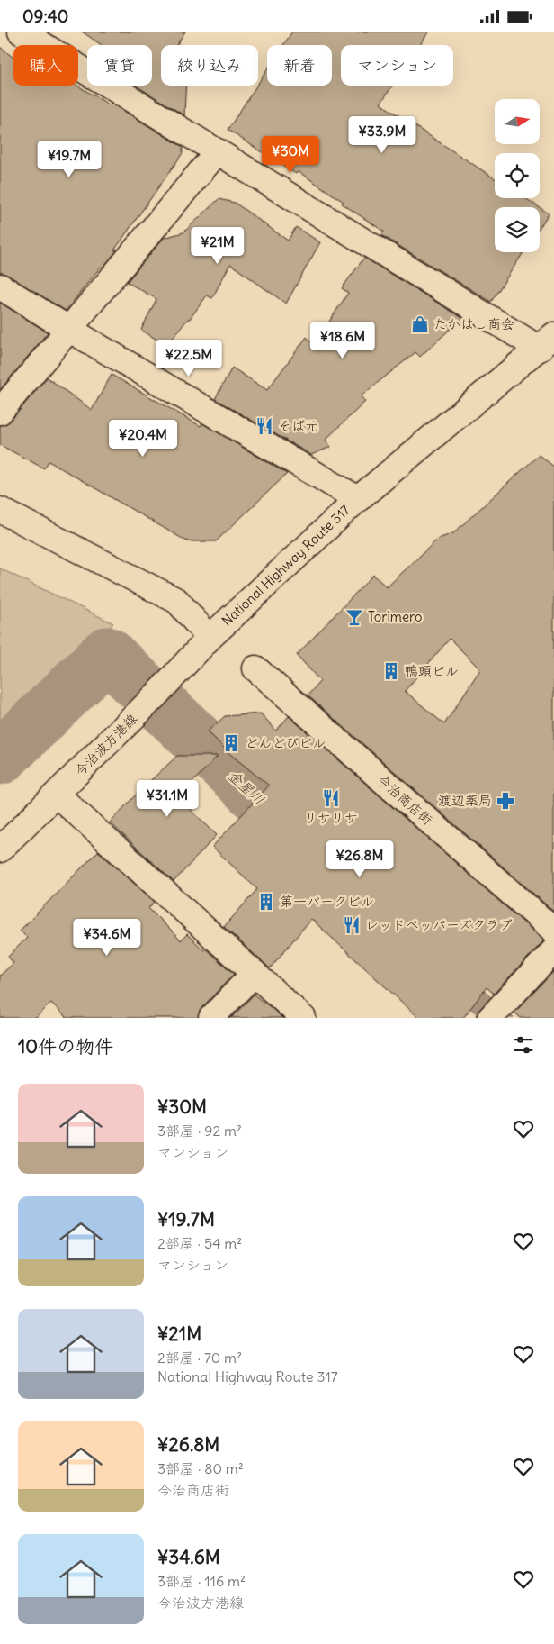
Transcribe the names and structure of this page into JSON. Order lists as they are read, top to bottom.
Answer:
{
  "streets": {
    "main road": ["National Highway Route 317", "今治波方港線", "今治商店街"]
  },
  "crossings": [
    ["National Highway Route 317", "今治波方港線"]
  ],
  "water": ["金星川"],
  "places": {
    "shop": ["たかはし商会"],
    "restaurant": ["そば元", "リサリサ", "レッドペッパーズクラブ"],
    "bar": ["Torimero"],
    "building": ["鴨頭ビル", "どんどびビル", "第一パークビル"],
    "pharmacy": ["渡辺薬局"]
  },
  "north": "right",
  "page": {
    "status": "09:40",
    "chip": [
      "購入",
      "賃貸",
      "絞り込み",
      "新着",
      "マンション"
    ],
    "price": [
      "¥33.9M",
      "¥30M",
      "¥19.7M",
      "¥21M",
      "¥18.6M",
      "¥22.5M",
      "¥20.4M",
      "¥31.1M",
      "¥26.8M",
      "¥34.6M"
    ],
    "heading": "10件の物件",
    "list": [
      {
        "name": "¥30M",
        "note": "3部屋 · 92 m² · マンション"
      },
      {
        "name": "¥19.7M",
        "note": "2部屋 · 54 m² · マンション"
      },
      {
        "name": "¥21M",
        "note": "2部屋 · 70 m² · National Highway Route 317"
      },
      {
        "name": "¥26.8M",
        "note": "3部屋 · 80 m² · 今治商店街"
      },
      {
        "name": "¥34.6M",
        "note": "3部屋 · 116 m² · 今治波方港線"
      }
    ]
  }
}
